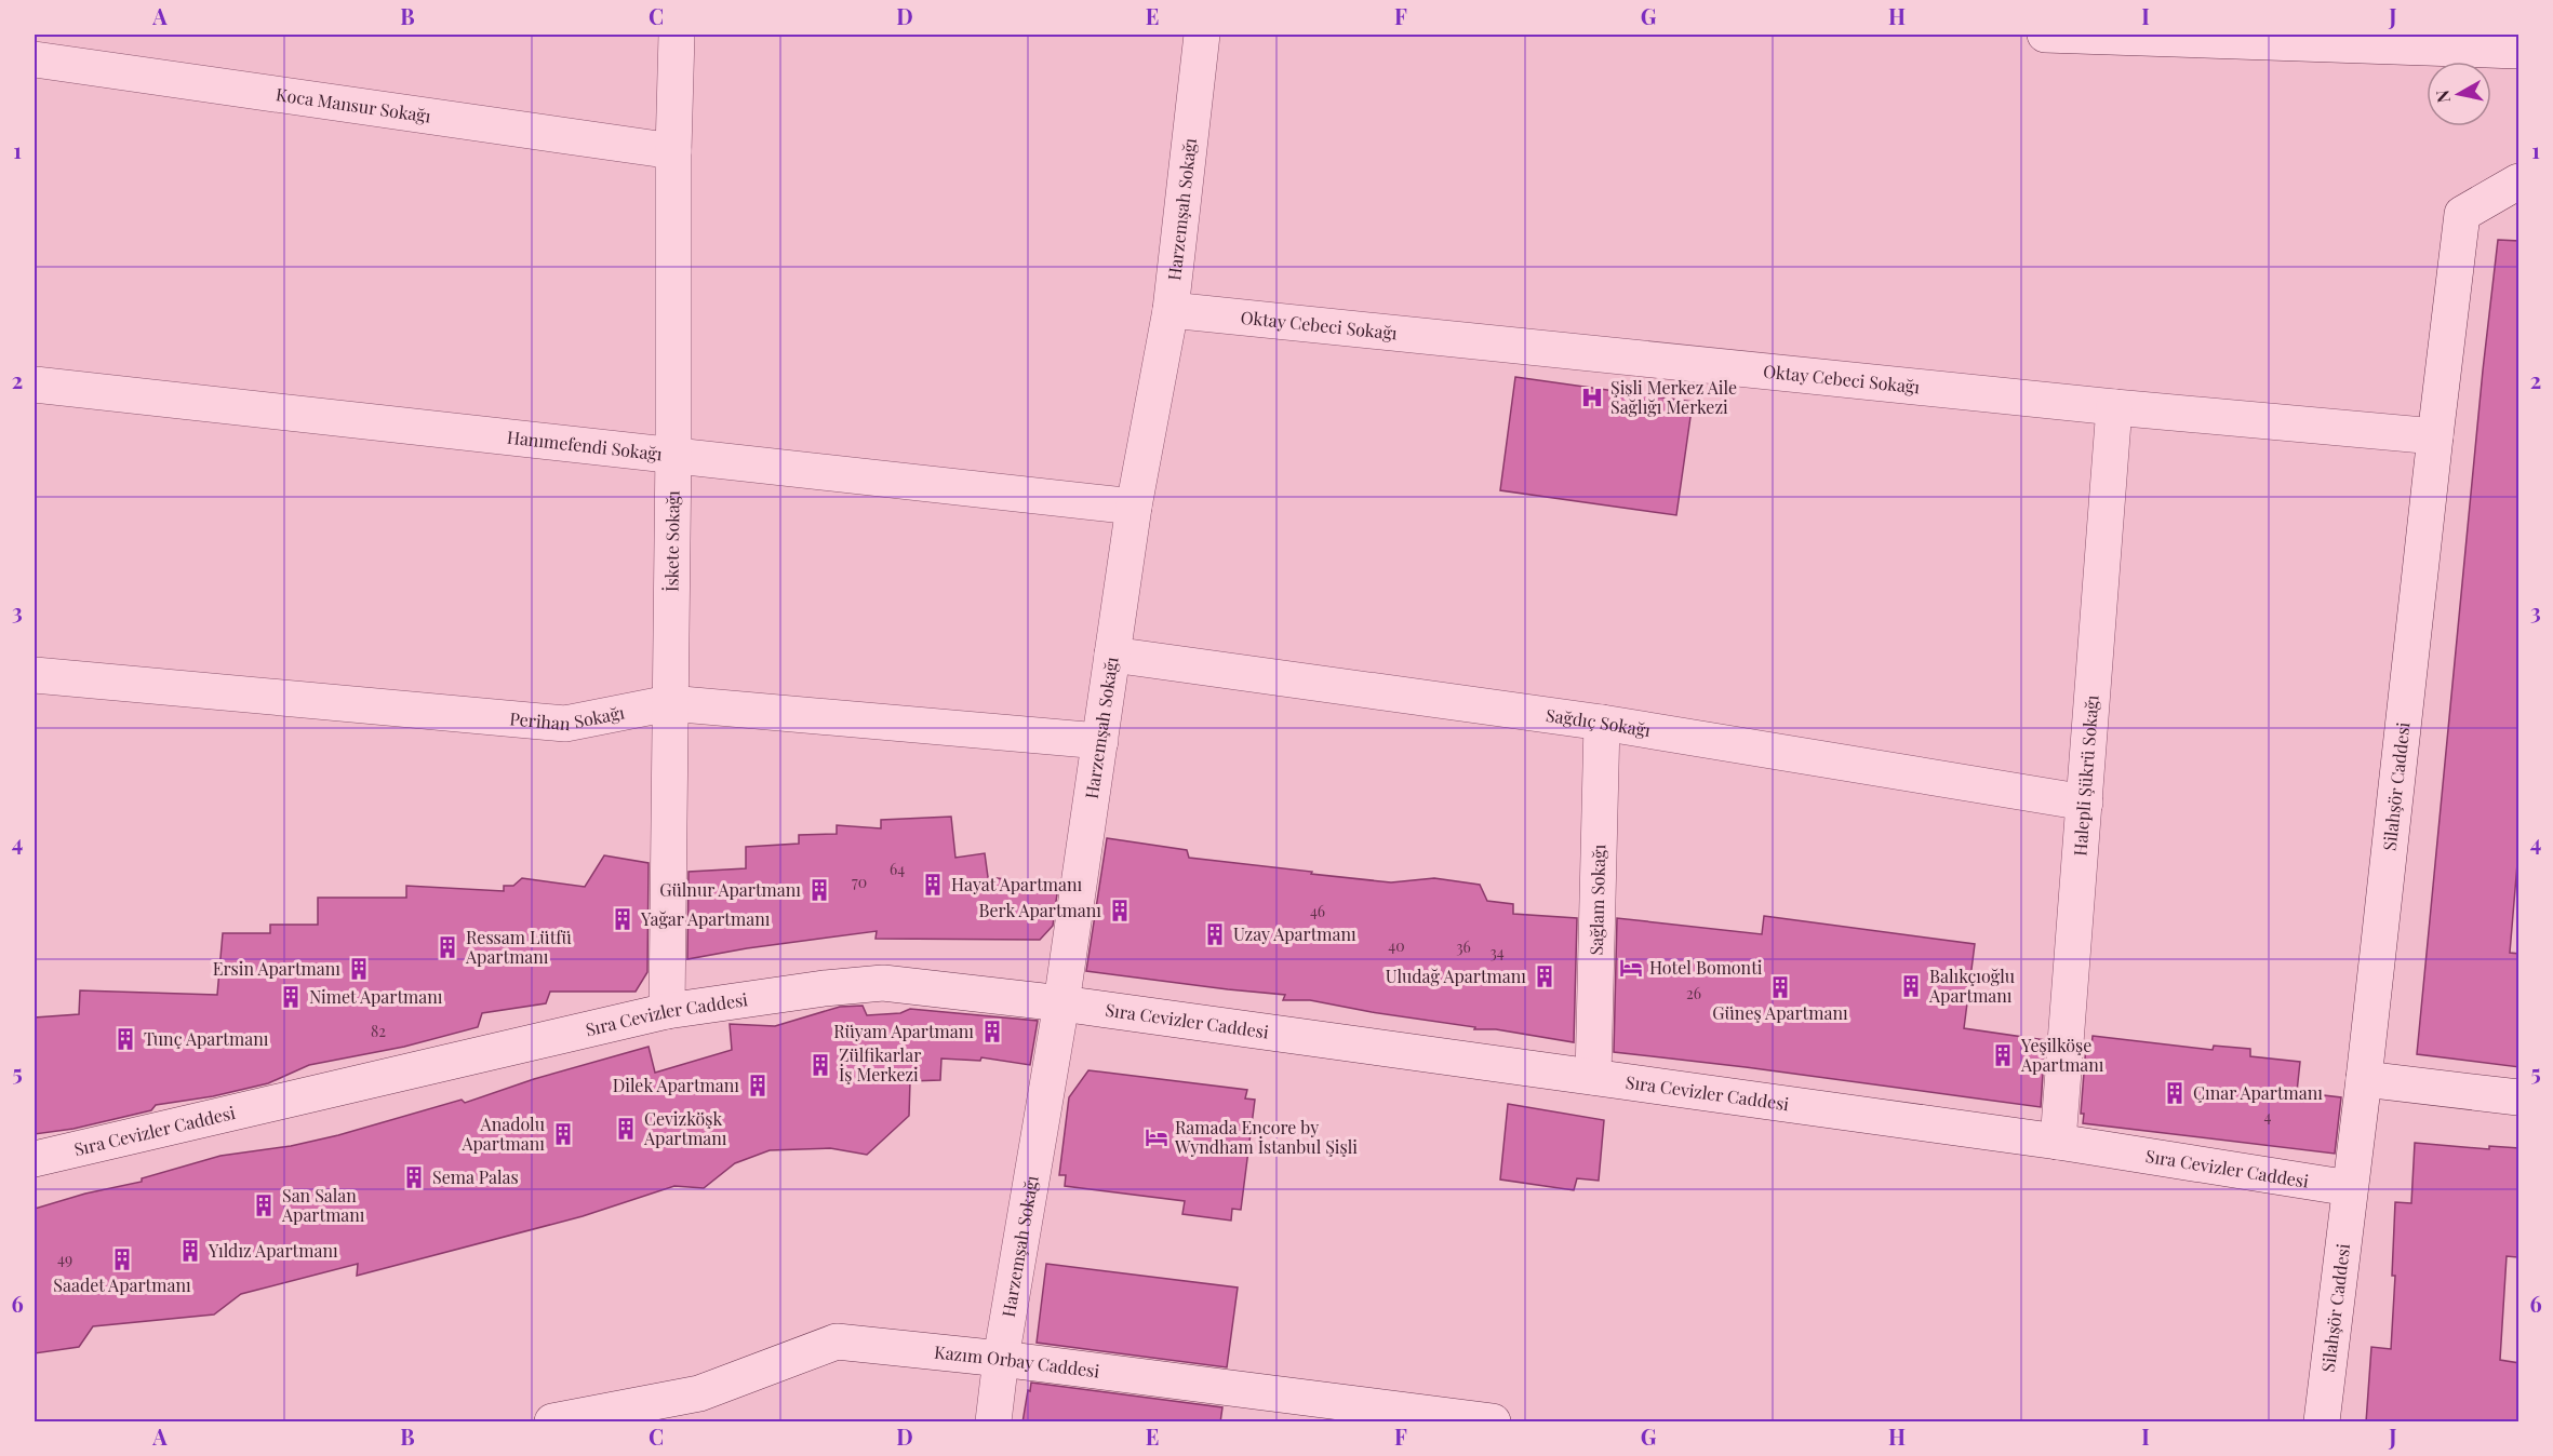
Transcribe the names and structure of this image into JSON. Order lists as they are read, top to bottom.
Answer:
{
  "streets": {
    "street": [
      "Koca Mansur Sokağı",
      "Harzemşah Sokağı",
      "Oktay Cebeci Sokağı",
      "Hanımefendi Sokağı",
      "İskete Sokağı",
      "Perihan Sokağı",
      "Sağdıç Sokağı",
      "Halepli Şükrü Sokağı",
      "Silahşör Caddesi",
      "Sağlam Sokağı",
      "Sıra Cevizler Caddesi",
      "Kazım Orbay Caddesi"
    ]
  },
  "crossings": [
    ["Koca Mansur Sokağı", "İskete Sokağı"],
    ["Harzemşah Sokağı", "Oktay Cebeci Sokağı"],
    ["Harzemşah Sokağı", "Hanımefendi Sokağı"],
    ["Harzemşah Sokağı", "Perihan Sokağı"],
    ["Harzemşah Sokağı", "Sağdıç Sokağı"],
    ["Harzemşah Sokağı", "Sıra Cevizler Caddesi"],
    ["Harzemşah Sokağı", "Kazım Orbay Caddesi"],
    ["Oktay Cebeci Sokağı", "Halepli Şükrü Sokağı"],
    ["Oktay Cebeci Sokağı", "Silahşör Caddesi"],
    ["Hanımefendi Sokağı", "İskete Sokağı"],
    ["İskete Sokağı", "Perihan Sokağı"],
    ["İskete Sokağı", "Sıra Cevizler Caddesi"],
    ["Sağdıç Sokağı", "Halepli Şükrü Sokağı"],
    ["Sağdıç Sokağı", "Sağlam Sokağı"],
    ["Halepli Şükrü Sokağı", "Sıra Cevizler Caddesi"],
    ["Silahşör Caddesi", "Sıra Cevizler Caddesi"],
    ["Sağlam Sokağı", "Sıra Cevizler Caddesi"]
  ],
  "places": {
    "hospital": ["Şişli Merkez Aile Sağlığı Merkezi"],
    "building": [
      "Hayat Apartmanı",
      "Gülnur Apartmanı",
      "Berk Apartmanı",
      "Yağar Apartmanı",
      "Uzay Apartmanı",
      "Ressam Lütfü Apartmanı",
      "Ersin Apartmanı",
      "Uludağ Apartmanı",
      "Balıkçıoğlu Apartmanı",
      "Güneş Apartmanı",
      "Nimet Apartmanı",
      "Rüyam Apartmanı",
      "Tunç Apartmanı",
      "Yeşilköşe Apartmanı",
      "Zülfikarlar İş Merkezi",
      "Dilek Apartmanı",
      "Çınar Apartmanı",
      "Cevizköşk Apartmanı",
      "Anadolu Apartmanı",
      "Sema Palas",
      "San Salan Apartmanı",
      "Yıldız Apartmanı",
      "Saadet Apartmanı"
    ],
    "hotel": ["Hotel Bomonti", "Ramada Encore by Wyndham İstanbul Şişli"]
  },
  "house_numbers": [
    "64",
    "70",
    "46",
    "40",
    "36",
    "34",
    "26",
    "82",
    "4",
    "49"
  ],
  "north": "left",
  "grid": {
    "columns": [
      "A",
      "B",
      "C",
      "D",
      "E",
      "F",
      "G",
      "H",
      "I",
      "J"
    ],
    "rows": [
      "1",
      "2",
      "3",
      "4",
      "5",
      "6"
    ]
  }
}
